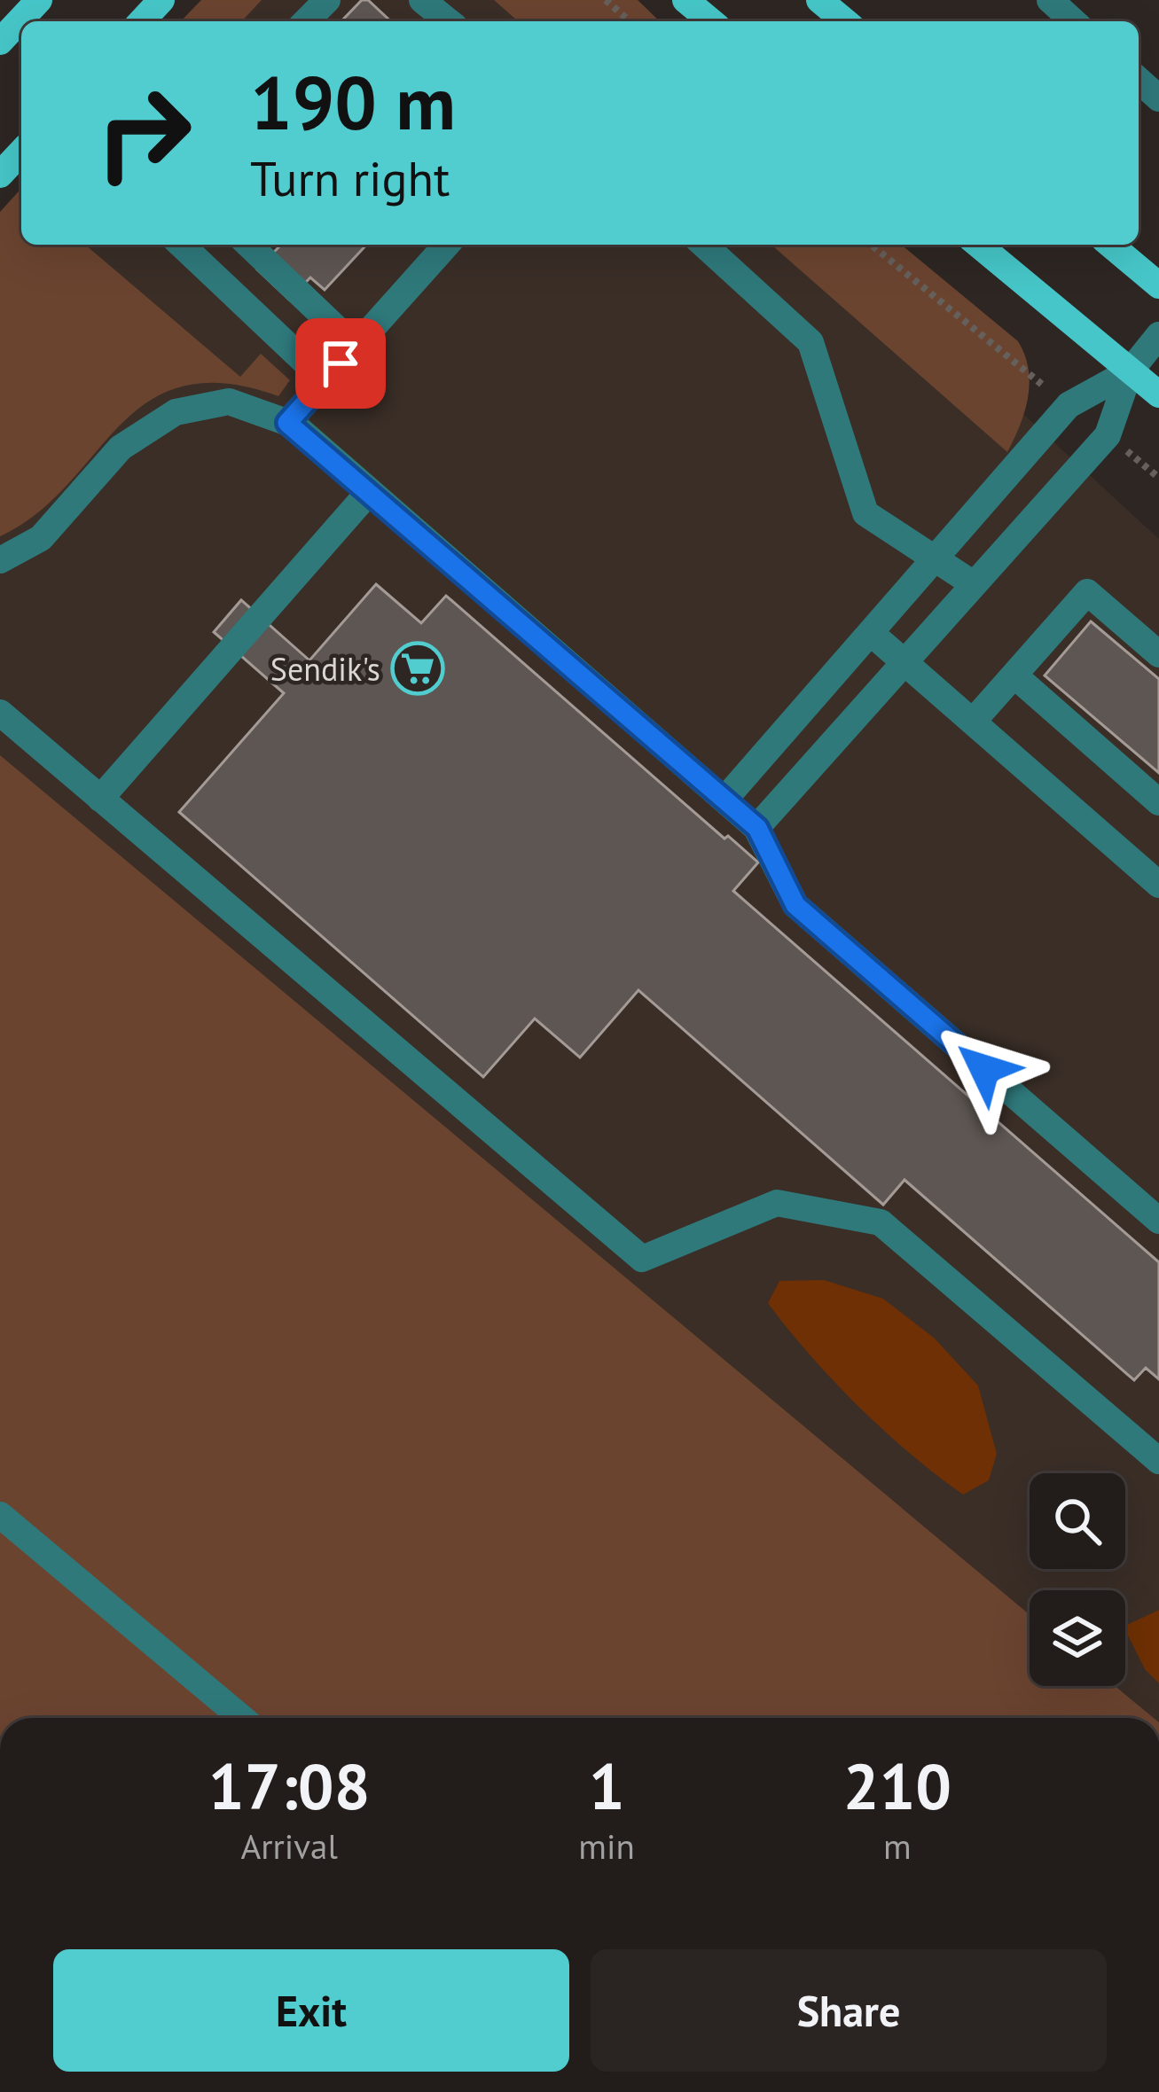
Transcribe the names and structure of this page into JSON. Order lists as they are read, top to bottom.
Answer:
{
  "places": {
    "supermarket": ["Sendik's"]
  },
  "page": {
    "turn": ["190 m", "Turn right"],
    "eta": [
      "17:08",
      "Arrival",
      "1",
      "min",
      "210",
      "m"
    ],
    "buttons": ["Exit", "Share"]
  }
}
